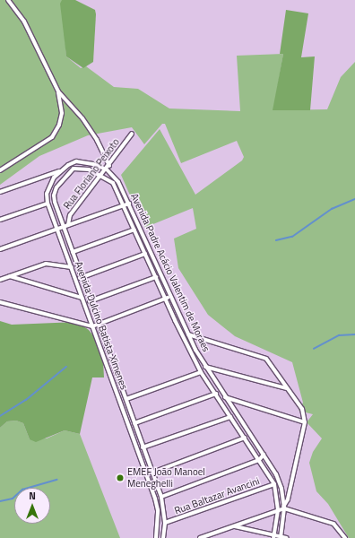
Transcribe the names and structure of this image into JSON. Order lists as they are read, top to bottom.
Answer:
{
  "streets": {
    "street": [
      "Rua Floriano Peixoto",
      "Avenida Padre Acácio Valentim de Moraes",
      "Avenida Dulcino Batista Ximenes",
      "Rua Baltazar Avancini"
    ]
  },
  "crossings": [
    ["Rua Floriano Peixoto", "Avenida Padre Acácio Valentim de Moraes"],
    ["Rua Floriano Peixoto", "Avenida Dulcino Batista Ximenes"],
    ["Avenida Padre Acácio Valentim de Moraes", "Avenida Dulcino Batista Ximenes"],
    ["Avenida Padre Acácio Valentim de Moraes", "Rua Baltazar Avancini"],
    ["Avenida Dulcino Batista Ximenes", "Rua Baltazar Avancini"]
  ],
  "places": ["EMEF João Manoel Meneghelli"],
  "north": "top"
}
